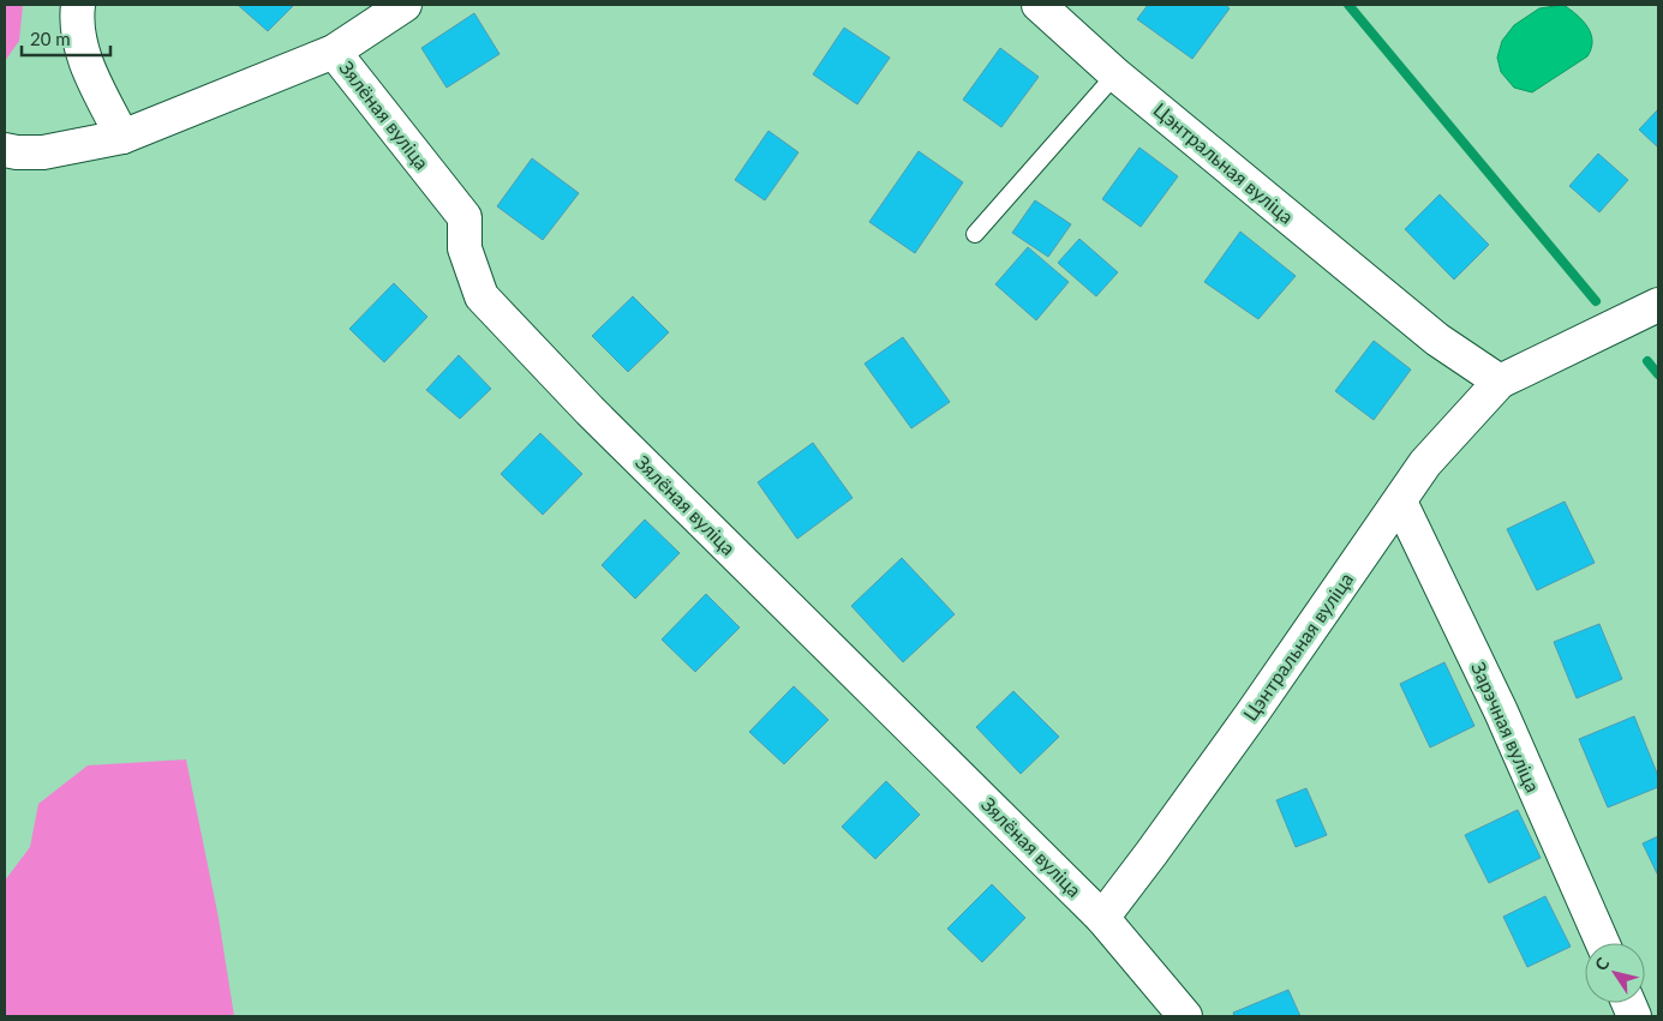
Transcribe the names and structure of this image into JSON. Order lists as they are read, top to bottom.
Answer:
{
  "streets": {
    "street": ["Зялёная вуліца", "Цэнтральная вуліца", "Зарэчная вуліца"]
  },
  "crossings": [
    ["Зялёная вуліца", "Цэнтральная вуліца"],
    ["Цэнтральная вуліца", "Зарэчная вуліца"]
  ],
  "scale_bar": "20 m",
  "north": "top left"
}
